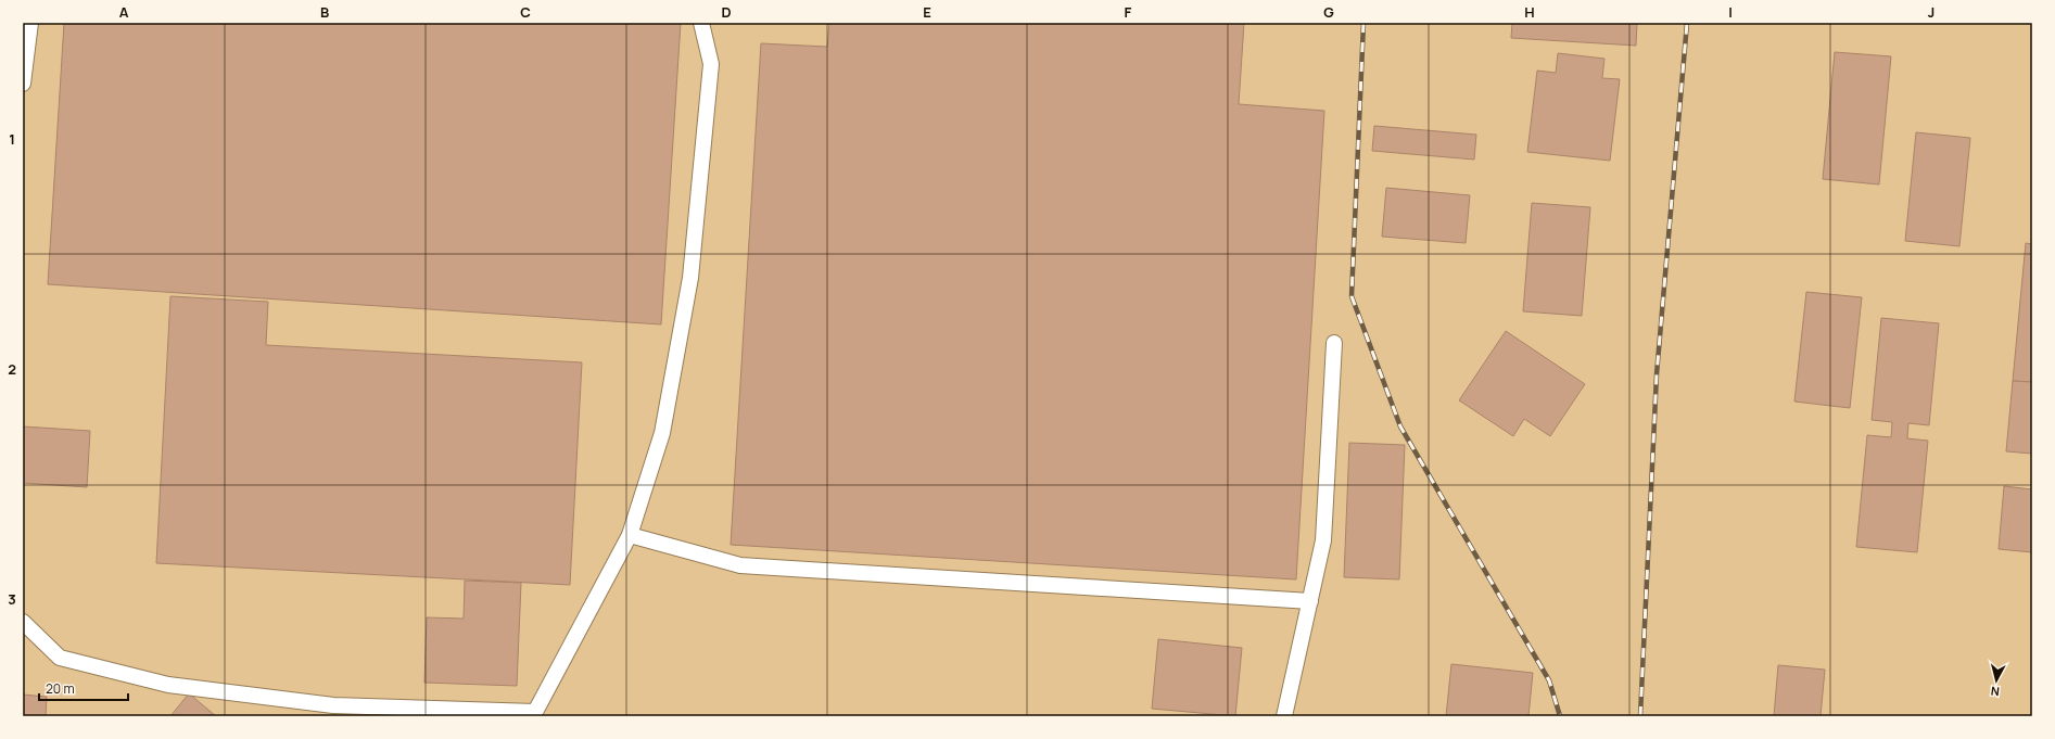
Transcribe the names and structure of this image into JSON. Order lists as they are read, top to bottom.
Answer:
{
  "scale_bar": "20 m",
  "north": "bottom",
  "grid": {
    "columns": [
      "A",
      "B",
      "C",
      "D",
      "E",
      "F",
      "G",
      "H",
      "I",
      "J"
    ],
    "rows": ["1", "2", "3"]
  }
}
